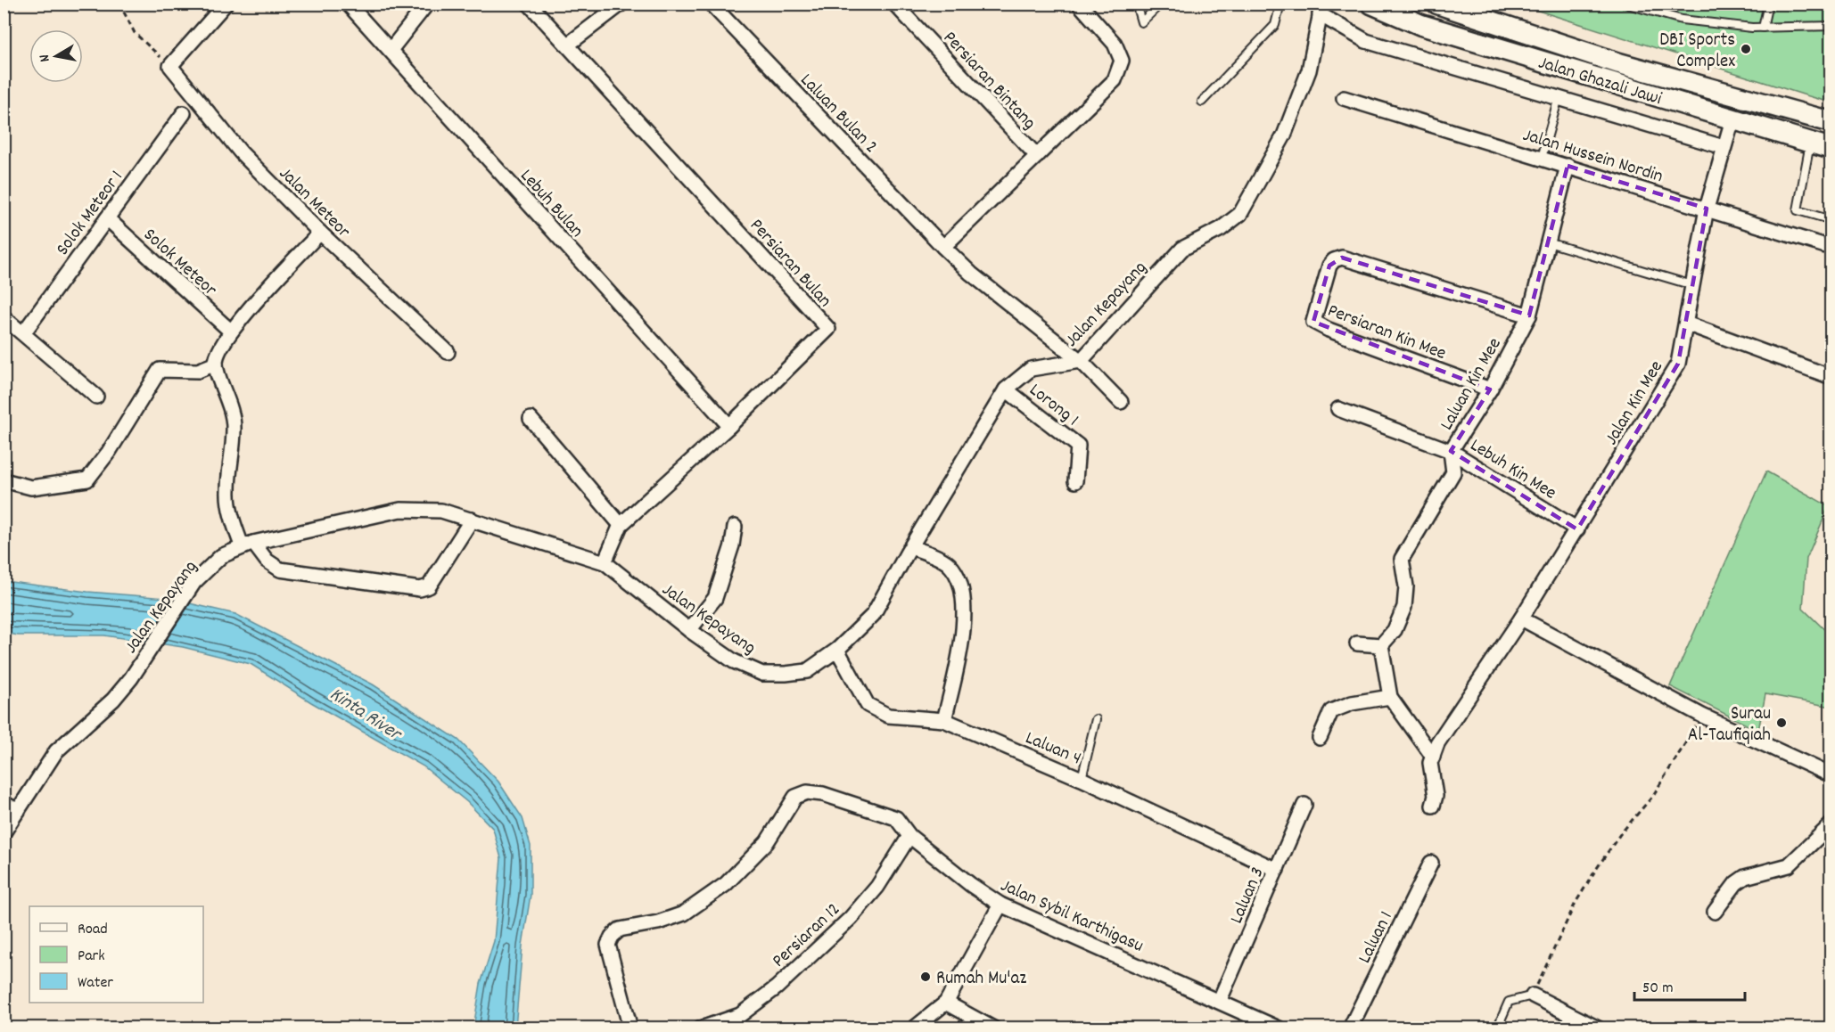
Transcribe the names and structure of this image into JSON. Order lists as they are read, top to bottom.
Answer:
{
  "streets": {
    "main road": ["Jalan Ghazali Jawi"],
    "street": [
      "Persiaran Bintang",
      "Laluan Bulan 2",
      "Jalan Hussein Nordin",
      "Jalan Meteor",
      "Lebuh Bulan",
      "Solok Meteor 1",
      "Solok Meteor",
      "Persiaran Bulan",
      "Jalan Kepayang",
      "Persiaran Kin Mee",
      "Laluan Kin Mee",
      "Jalan Kin Mee",
      "Lorong 1",
      "Lebuh Kin Mee",
      "Laluan 4",
      "Laluan 3",
      "Jalan Sybil Karthigasu",
      "Persiaran 12",
      "Laluan 1"
    ]
  },
  "crossings": [
    ["Jalan Ghazali Jawi", "Jalan Kepayang"],
    ["Jalan Ghazali Jawi", "Jalan Kin Mee"],
    ["Laluan Bulan 2", "Jalan Kepayang"],
    ["Jalan Hussein Nordin", "Laluan Kin Mee"],
    ["Jalan Hussein Nordin", "Jalan Kin Mee"],
    ["Lebuh Bulan", "Persiaran Bulan"],
    ["Solok Meteor 1", "Solok Meteor"],
    ["Persiaran Bulan", "Jalan Kepayang"],
    ["Jalan Kepayang", "Lorong 1"],
    ["Jalan Kepayang", "Laluan 4"],
    ["Persiaran Kin Mee", "Laluan Kin Mee"],
    ["Laluan Kin Mee", "Lebuh Kin Mee"],
    ["Jalan Kin Mee", "Lebuh Kin Mee"],
    ["Laluan 4", "Laluan 3"],
    ["Laluan 3", "Jalan Sybil Karthigasu"],
    ["Jalan Sybil Karthigasu", "Persiaran 12"]
  ],
  "water": ["Kinta River"],
  "places": ["DBI Sports Complex", "Surau Al-Taufiqiah", "Rumah Mu'az"],
  "legend": ["Road", "Park", "Water"],
  "scale_bar": "50 m",
  "north": "left"
}
